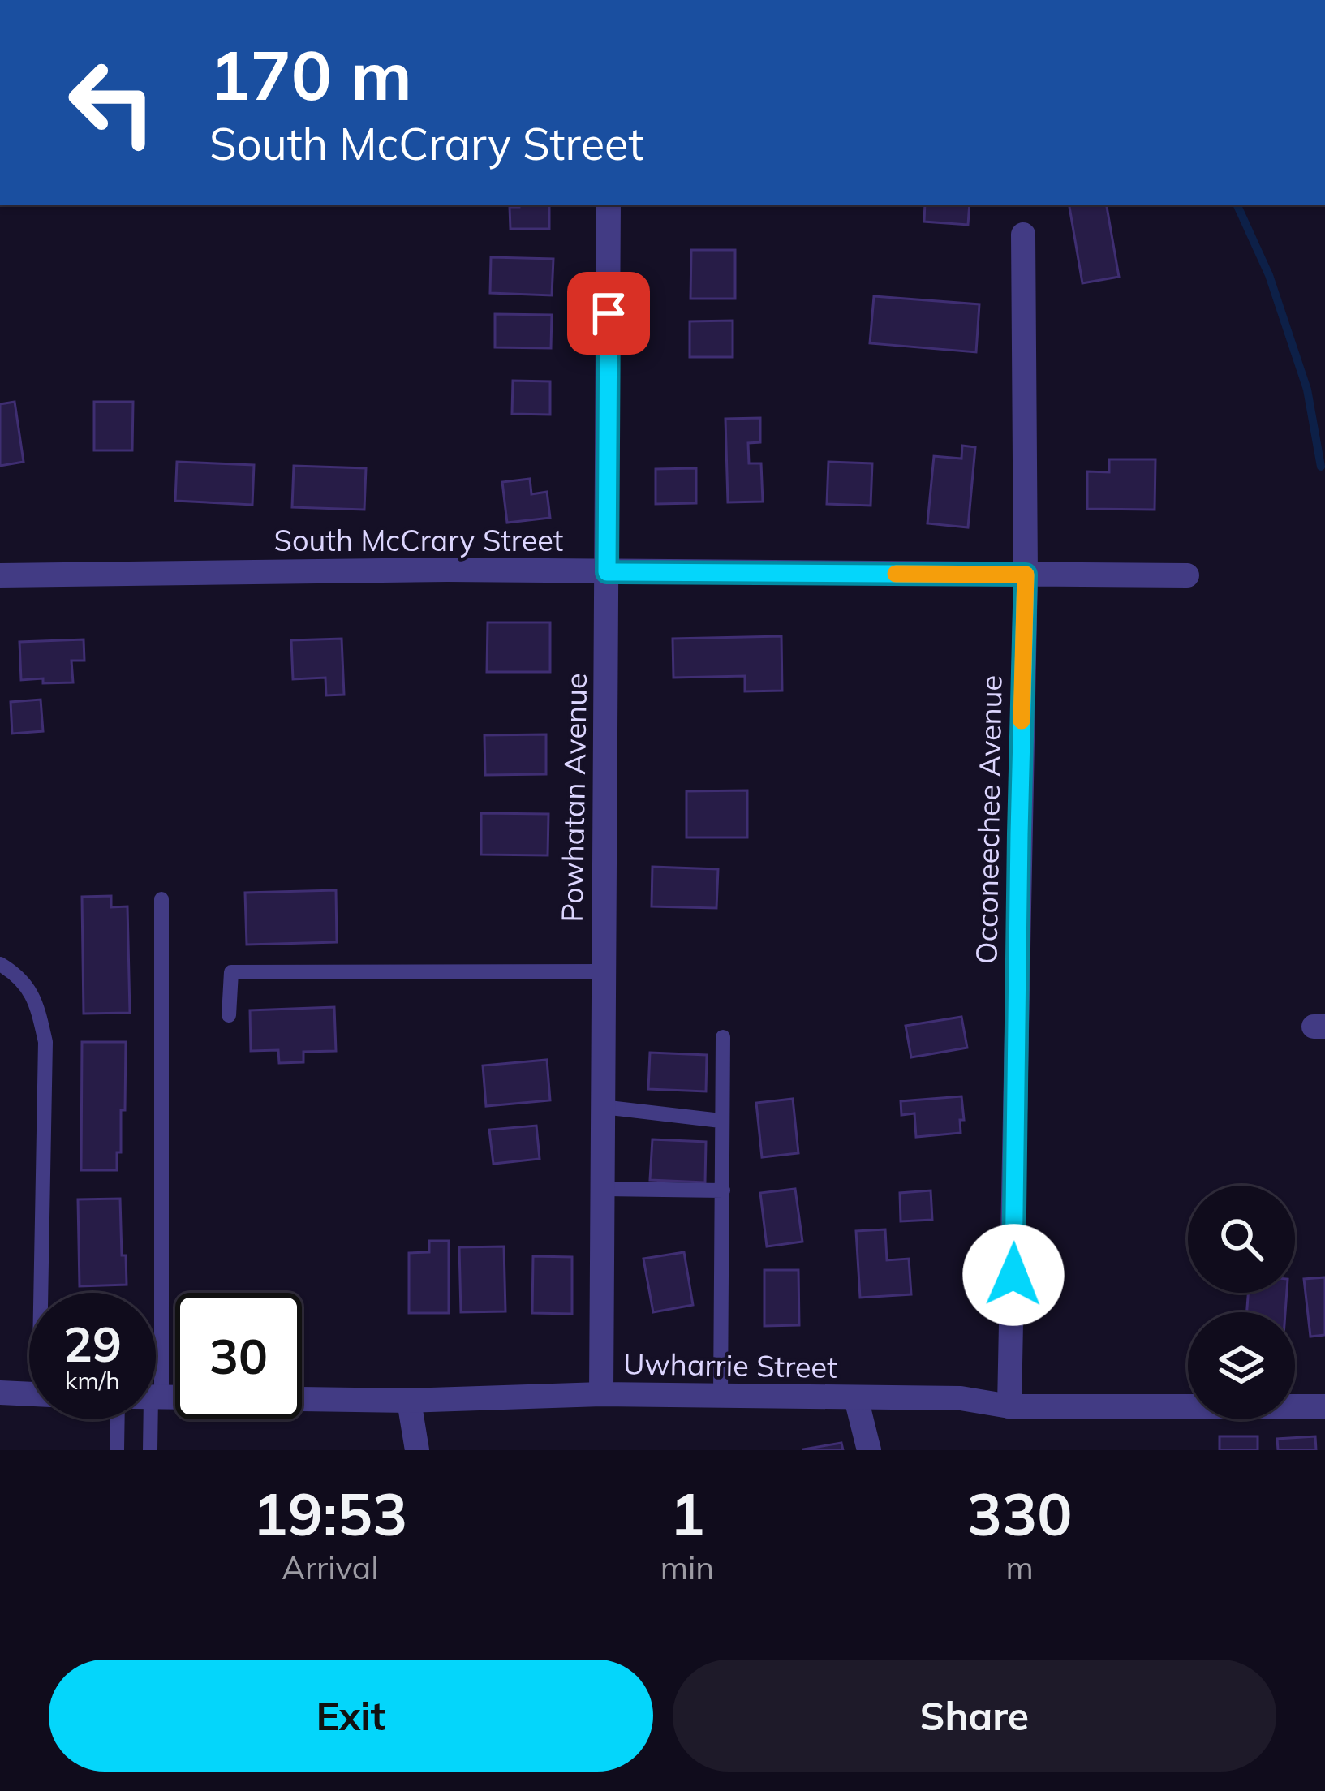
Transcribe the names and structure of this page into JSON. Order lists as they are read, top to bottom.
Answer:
{
  "streets": {
    "street": [
      "South McCrary Street",
      "Powhatan Avenue",
      "Occoneechee Avenue",
      "Uwharrie Street"
    ]
  },
  "crossings": [
    ["South McCrary Street", "Powhatan Avenue"],
    ["South McCrary Street", "Occoneechee Avenue"],
    ["Powhatan Avenue", "Uwharrie Street"],
    ["Occoneechee Avenue", "Uwharrie Street"]
  ],
  "page": {
    "turn": ["170 m", "South McCrary Street"],
    "speed": "29 km/h",
    "limit": "30",
    "eta": [
      "19:53",
      "Arrival",
      "1",
      "min",
      "330",
      "m"
    ],
    "buttons": ["Exit", "Share"]
  }
}
